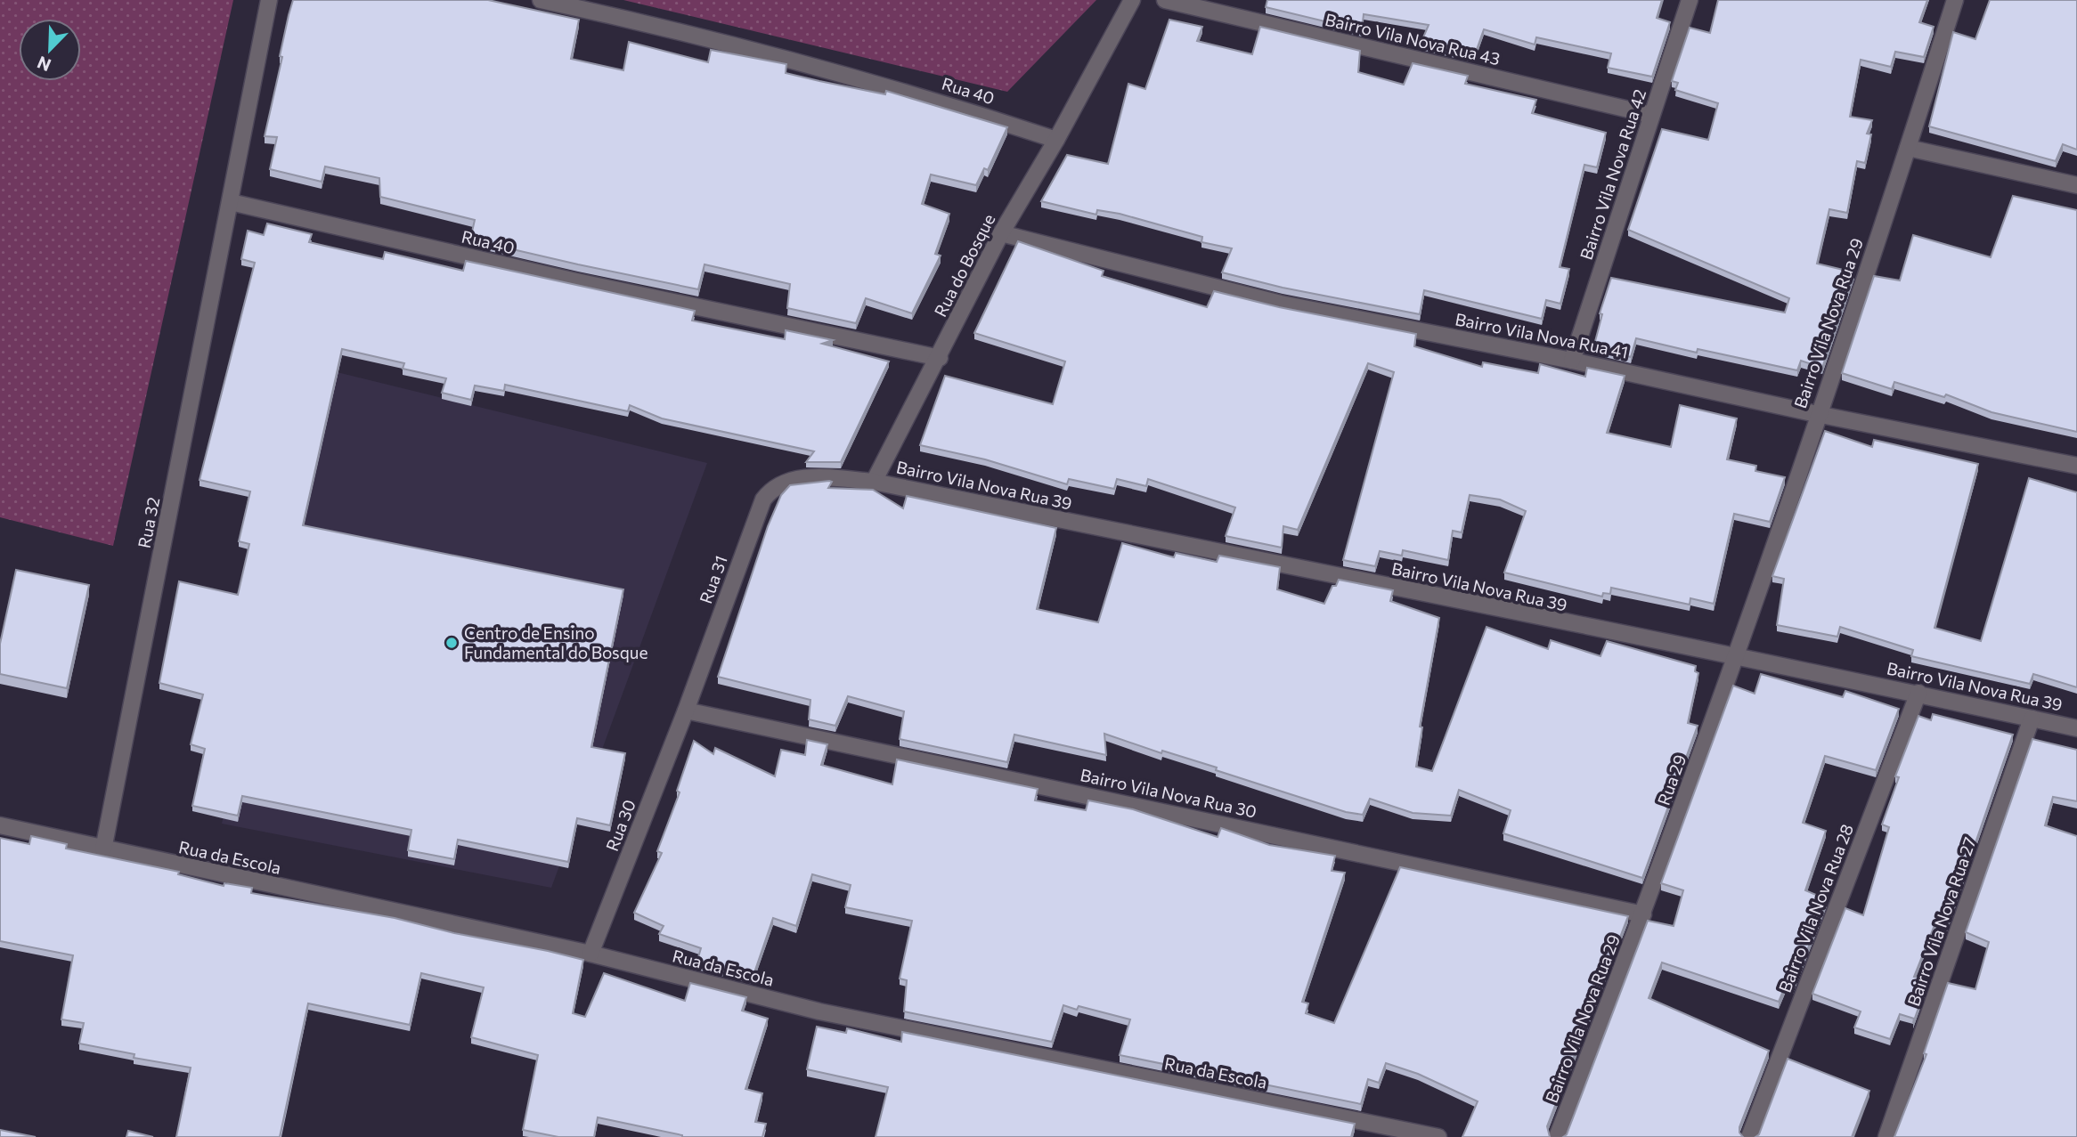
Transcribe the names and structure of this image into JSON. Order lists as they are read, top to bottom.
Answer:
{
  "streets": {
    "street": [
      "Bairro Vila Nova Rua 43",
      "Rua 40",
      "Bairro Vila Nova Rua 42",
      "Rua do Bosque",
      "Bairro Vila Nova Rua 29",
      "Bairro Vila Nova Rua 41",
      "Bairro Vila Nova Rua 39",
      "Rua 32",
      "Rua 31",
      "Rua 29",
      "Bairro Vila Nova Rua 30",
      "Rua 30",
      "Rua da Escola",
      "Bairro Vila Nova Rua 28",
      "Bairro Vila Nova Rua 27"
    ]
  },
  "crossings": [
    ["Bairro Vila Nova Rua 43", "Bairro Vila Nova Rua 42"],
    ["Rua 40", "Rua do Bosque"],
    ["Rua 40", "Rua 32"],
    ["Bairro Vila Nova Rua 42", "Bairro Vila Nova Rua 41"],
    ["Rua do Bosque", "Bairro Vila Nova Rua 41"],
    ["Rua do Bosque", "Bairro Vila Nova Rua 39"],
    ["Rua do Bosque", "Rua 31"],
    ["Bairro Vila Nova Rua 29", "Bairro Vila Nova Rua 41"],
    ["Bairro Vila Nova Rua 29", "Bairro Vila Nova Rua 39"],
    ["Bairro Vila Nova Rua 29", "Rua 29"],
    ["Bairro Vila Nova Rua 29", "Bairro Vila Nova Rua 30"],
    ["Bairro Vila Nova Rua 39", "Rua 31"],
    ["Bairro Vila Nova Rua 39", "Rua 29"],
    ["Bairro Vila Nova Rua 39", "Bairro Vila Nova Rua 28"],
    ["Bairro Vila Nova Rua 39", "Bairro Vila Nova Rua 27"],
    ["Rua 32", "Rua da Escola"],
    ["Rua 31", "Bairro Vila Nova Rua 30"],
    ["Rua 31", "Rua 30"],
    ["Rua 29", "Bairro Vila Nova Rua 30"],
    ["Bairro Vila Nova Rua 30", "Rua 30"],
    ["Rua 30", "Rua da Escola"]
  ],
  "places": ["Centro de Ensino Fundamental do Bosque"],
  "north": "bottom left"
}
